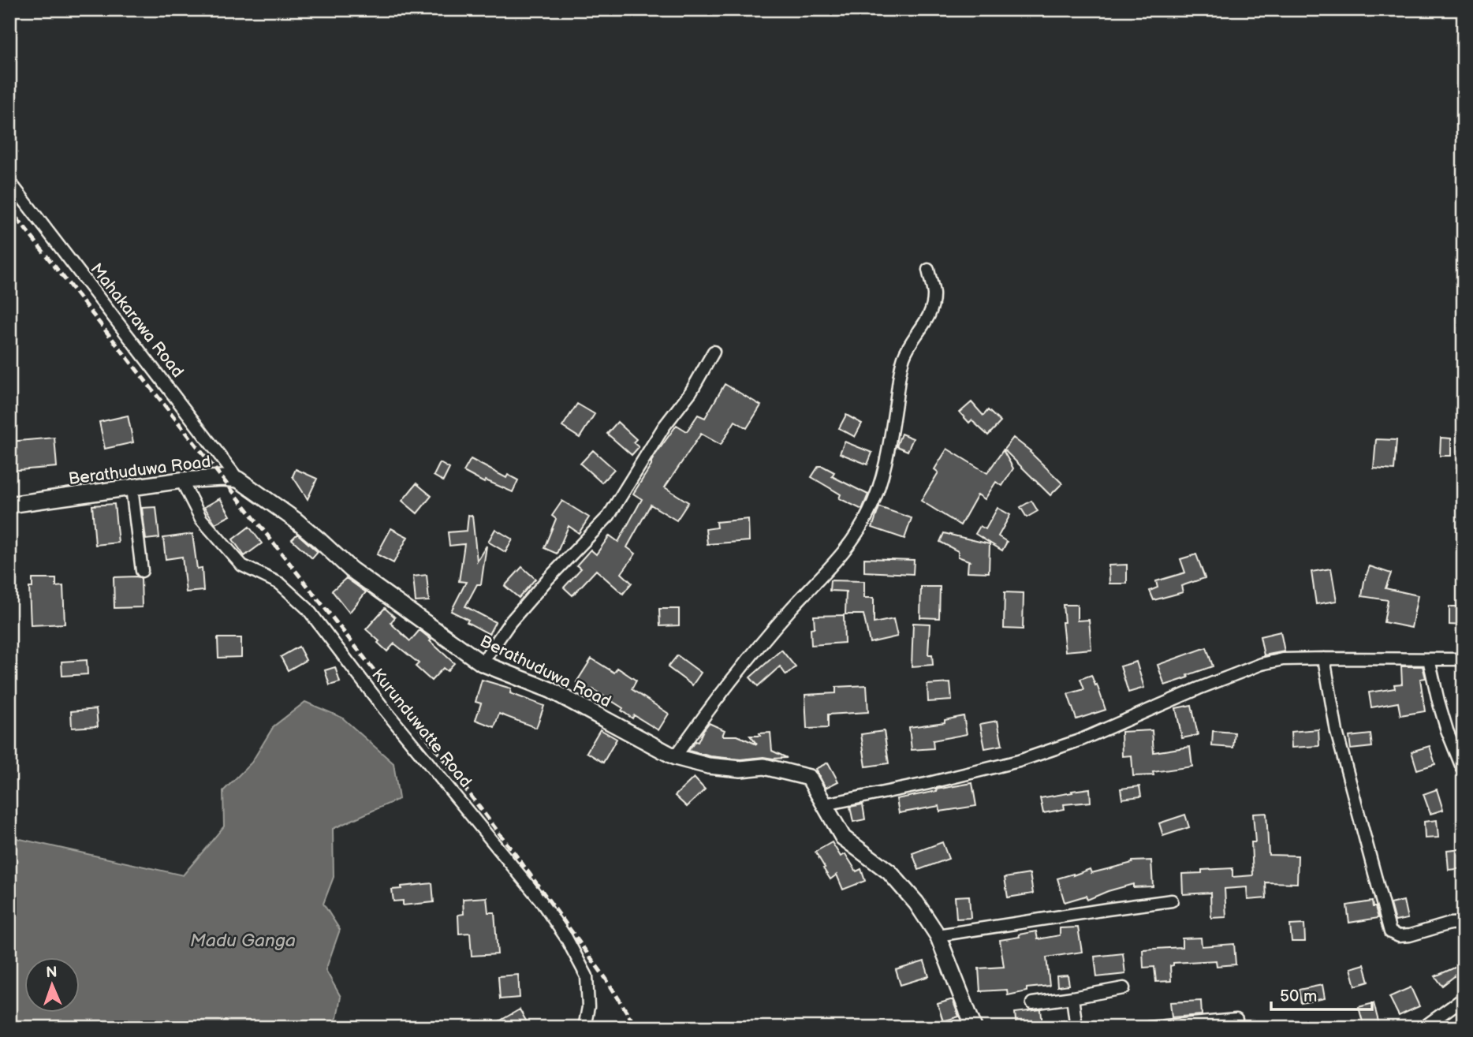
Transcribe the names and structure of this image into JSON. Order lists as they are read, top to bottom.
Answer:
{
  "streets": {
    "street": ["Mahakarawa Road", "Berathuduwa Road", "Kurunduwatte Road"]
  },
  "crossings": [
    ["Mahakarawa Road", "Berathuduwa Road"],
    ["Berathuduwa Road", "Kurunduwatte Road"]
  ],
  "water": ["Madu Ganga"],
  "scale_bar": "50 m",
  "north": "top"
}
